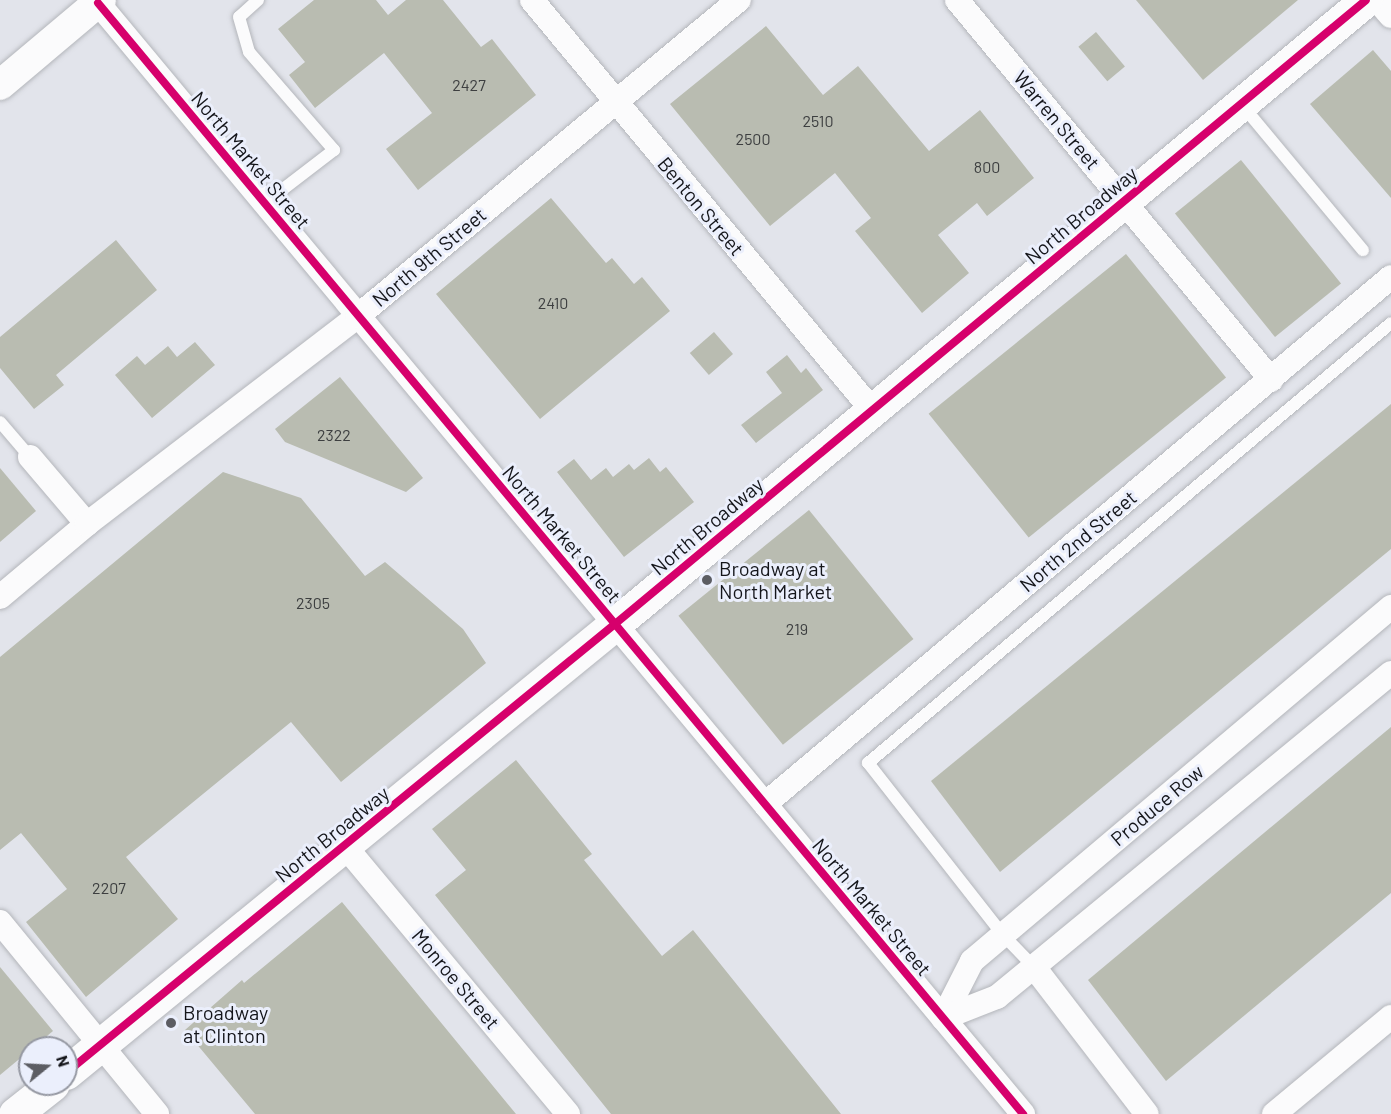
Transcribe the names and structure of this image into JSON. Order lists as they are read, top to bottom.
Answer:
{
  "streets": {
    "main road": ["North Broadway"],
    "street": [
      "Warren Street",
      "North Market Street",
      "Benton Street",
      "North 9th Street",
      "North 2nd Street",
      "Produce Row",
      "Monroe Street"
    ]
  },
  "crossings": [
    ["Warren Street", "North Broadway"],
    ["Warren Street", "North 2nd Street"],
    ["North Market Street", "North Broadway"],
    ["North Market Street", "North 9th Street"],
    ["North Market Street", "North 2nd Street"],
    ["North Market Street", "Produce Row"],
    ["Benton Street", "North Broadway"],
    ["Benton Street", "North 9th Street"],
    ["North Broadway", "Monroe Street"]
  ],
  "places": ["Broadway at North Market", "Broadway at Clinton"],
  "house_numbers": [
    "2427",
    "2510",
    "2500",
    "800",
    "2410",
    "2322",
    "2305",
    "219",
    "2207"
  ],
  "north": "right"
}
